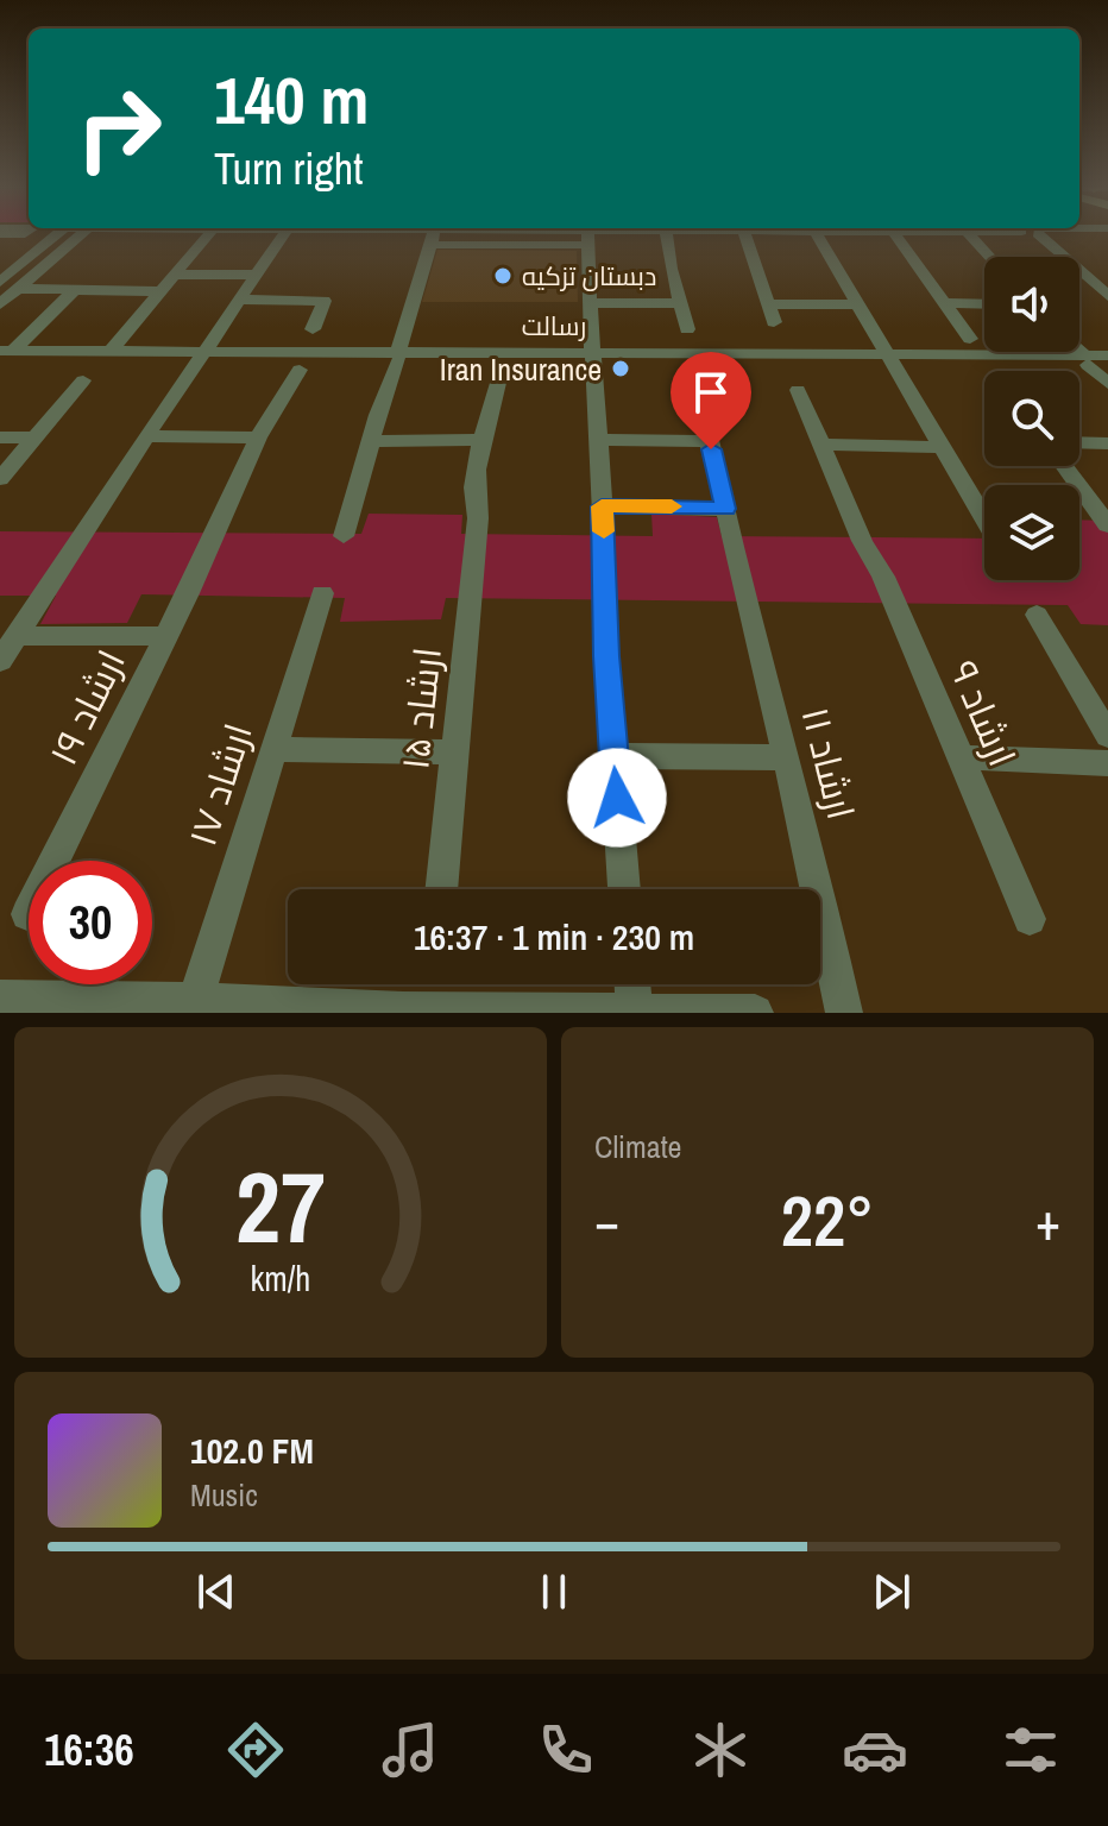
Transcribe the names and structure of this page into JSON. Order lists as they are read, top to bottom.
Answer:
{
  "streets": {
    "street": [
      "رسالت",
      "ارشاد ۱۹",
      "ارشاد ۱۵",
      "ارشاد ۹",
      "ارشاد ۱۱",
      "ارشاد ۱۷"
    ]
  },
  "places": ["دبستان تزکیه", "Iran Insurance"],
  "page": {
    "turn": ["140 m", "Turn right"],
    "limit": "30",
    "trip": "16:37 · 1 min · 230 m",
    "tile": "Climate",
    "heat": ["−", "22°", "+"],
    "song": ["102.0 FM", "Music"],
    "tabs": "16:36",
    "gauge": ["27", "km/h"]
  }
}
